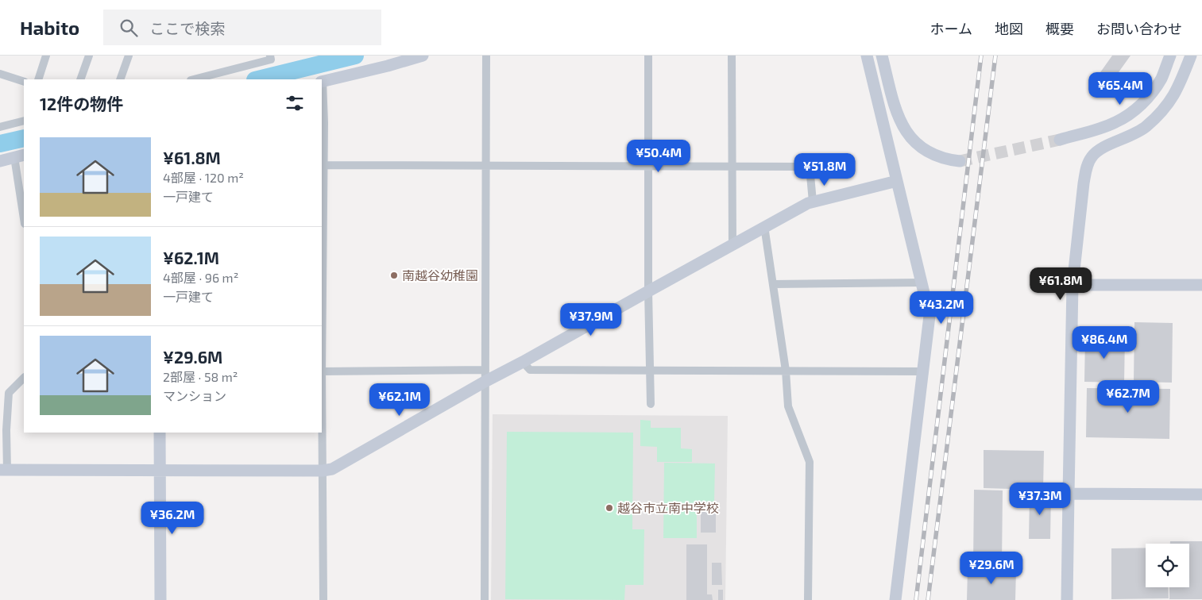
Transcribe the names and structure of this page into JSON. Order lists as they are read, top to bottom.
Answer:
{
  "places": ["南越谷幼稚園", "越谷市立南中学校"],
  "page": {
    "header": "Habito",
    "search": "ここで検索",
    "nav": [
      "ホーム",
      "地図",
      "概要",
      "お問い合わせ"
    ],
    "price": [
      "¥65.4M",
      "¥50.4M",
      "¥51.8M",
      "¥61.8M",
      "¥43.2M",
      "¥37.9M",
      "¥86.4M",
      "¥62.7M",
      "¥62.1M",
      "¥37.3M",
      "¥36.2M",
      "¥29.6M"
    ],
    "heading": "12件の物件",
    "list": [
      {
        "name": "¥61.8M",
        "note": "4部屋 · 120 m² · 一戸建て"
      },
      {
        "name": "¥62.1M",
        "note": "4部屋 · 96 m² · 一戸建て"
      },
      {
        "name": "¥29.6M",
        "note": "2部屋 · 58 m² · マンション"
      }
    ]
  }
}
